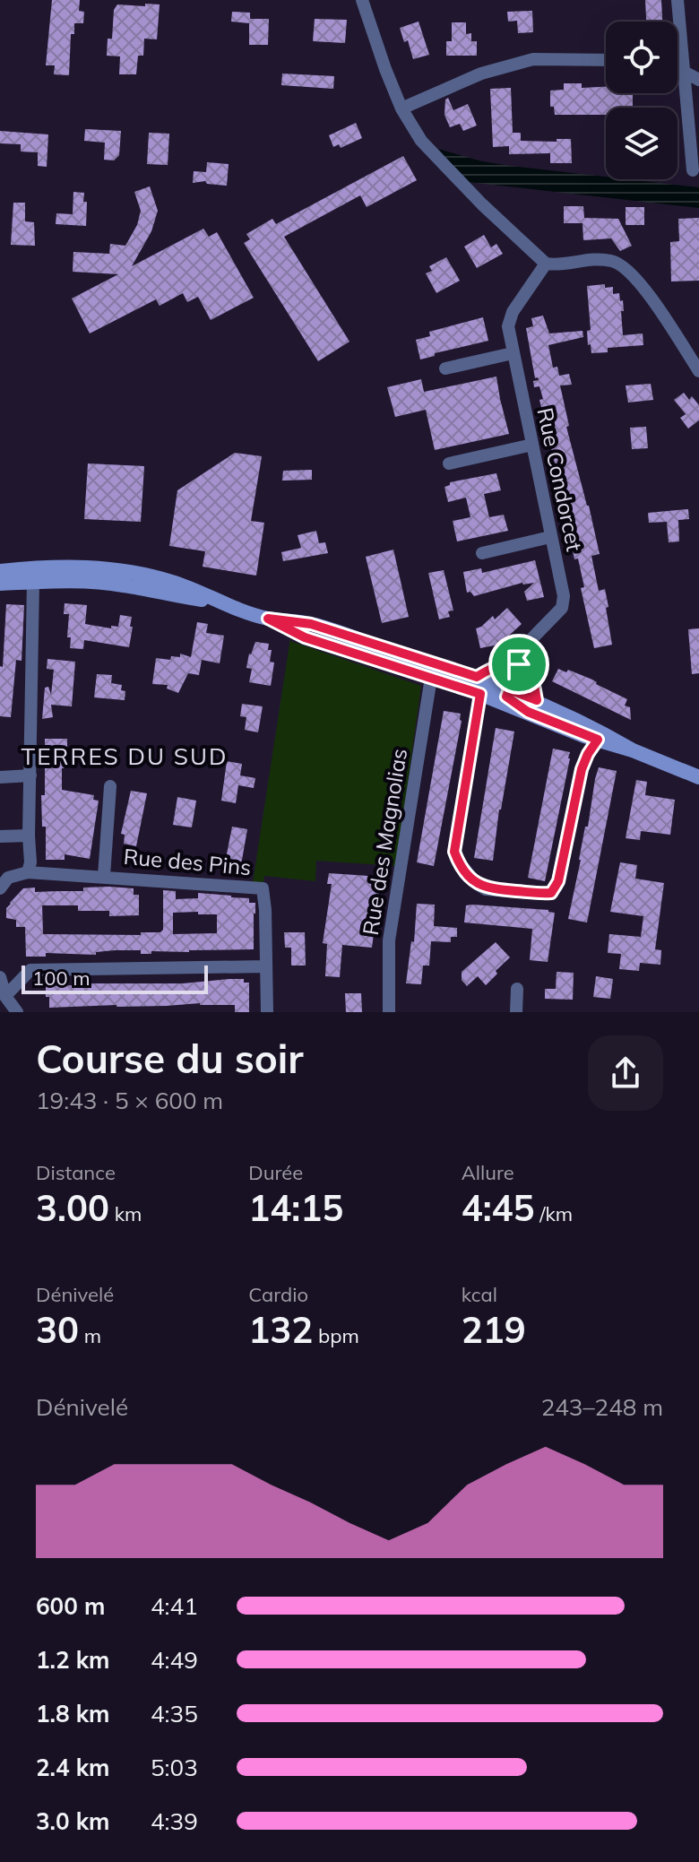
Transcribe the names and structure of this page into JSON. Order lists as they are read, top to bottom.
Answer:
{
  "streets": {
    "street": ["Rue Condorcet", "Rue des Magnolias", "Rue des Pins"]
  },
  "districts": ["TERRES DU SUD"],
  "scale_bar": "100 m",
  "page": {
    "scale": "100 m",
    "heading": ["Course du soir", "19:43 · 5 × 600 m"],
    "stats": [
      ["Distance", "3.00 km"],
      ["Durée", "14:15"],
      ["Allure", "4:45 /km"],
      ["Dénivelé", "30 m"],
      ["Cardio", "132 bpm"],
      ["kcal", "219"]
    ],
    "chart": ["Dénivelé", "243–248 m"],
    "list": [
      {
        "name": "600 m",
        "note": "4:41"
      },
      {
        "name": "1.2 km",
        "note": "4:49"
      },
      {
        "name": "1.8 km",
        "note": "4:35"
      },
      {
        "name": "2.4 km",
        "note": "5:03"
      },
      {
        "name": "3.0 km",
        "note": "4:39"
      }
    ]
  }
}
